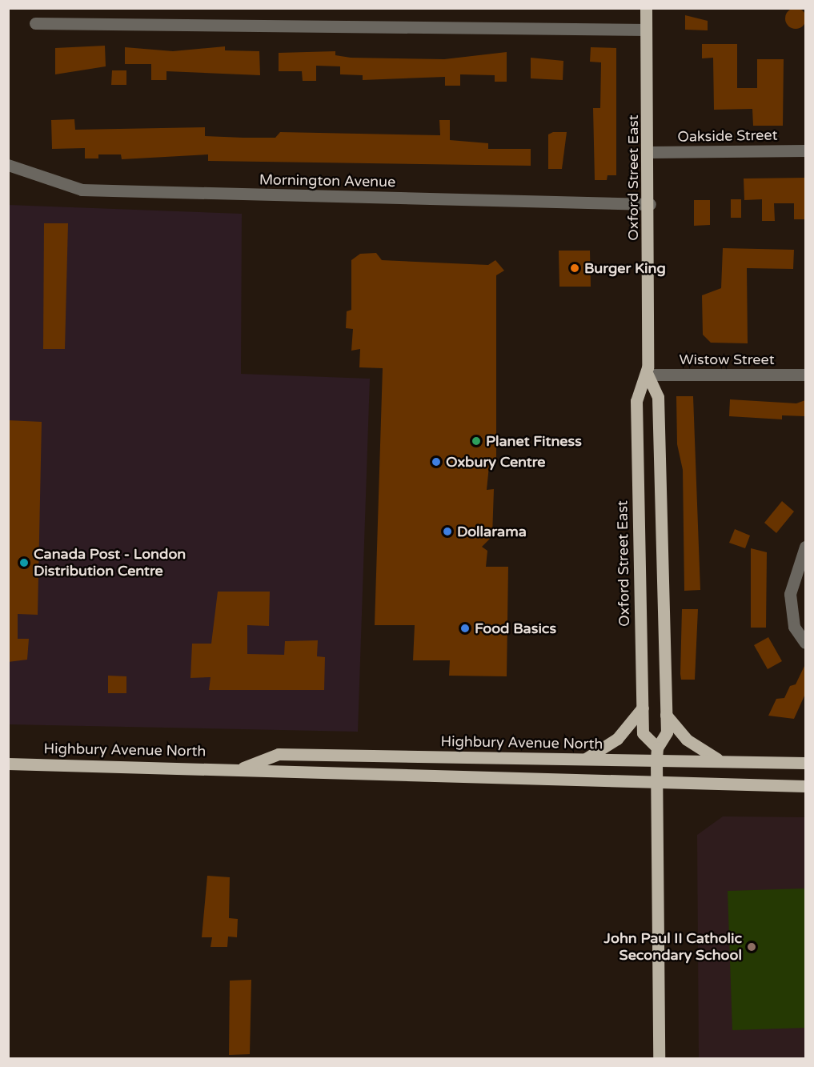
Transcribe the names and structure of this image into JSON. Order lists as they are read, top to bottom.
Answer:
{
  "streets": {
    "main road": ["Oxford Street East", "Highbury Avenue North"],
    "street": ["Oakside Street", "Mornington Avenue", "Wistow Street"]
  },
  "crossings": [
    ["Oakside Street", "Oxford Street East"],
    ["Oxford Street East", "Mornington Avenue"],
    ["Oxford Street East", "Wistow Street"],
    ["Oxford Street East", "Highbury Avenue North"]
  ],
  "places": [
    "Burger King",
    "Planet Fitness",
    "Oxbury Centre",
    "Dollarama",
    "Canada Post - London Distribution Centre",
    "Food Basics",
    "John Paul II Catholic Secondary School"
  ]
}
